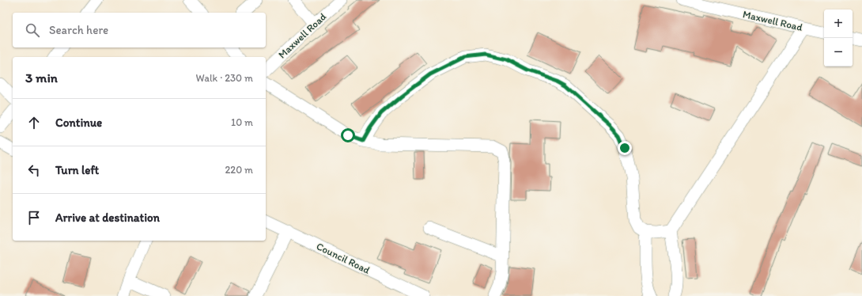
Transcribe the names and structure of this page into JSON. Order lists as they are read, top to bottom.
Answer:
{
  "streets": {
    "street": ["Maxwell Road", "Council Road"]
  },
  "page": {
    "map_buttons": ["+", "−"],
    "search": "Search here",
    "heading": ["3 min", "Walk · 230 m"],
    "list": [
      ["Continue", "10 m"],
      ["Turn left", "220 m"],
      "Arrive at destination"
    ]
  }
}
